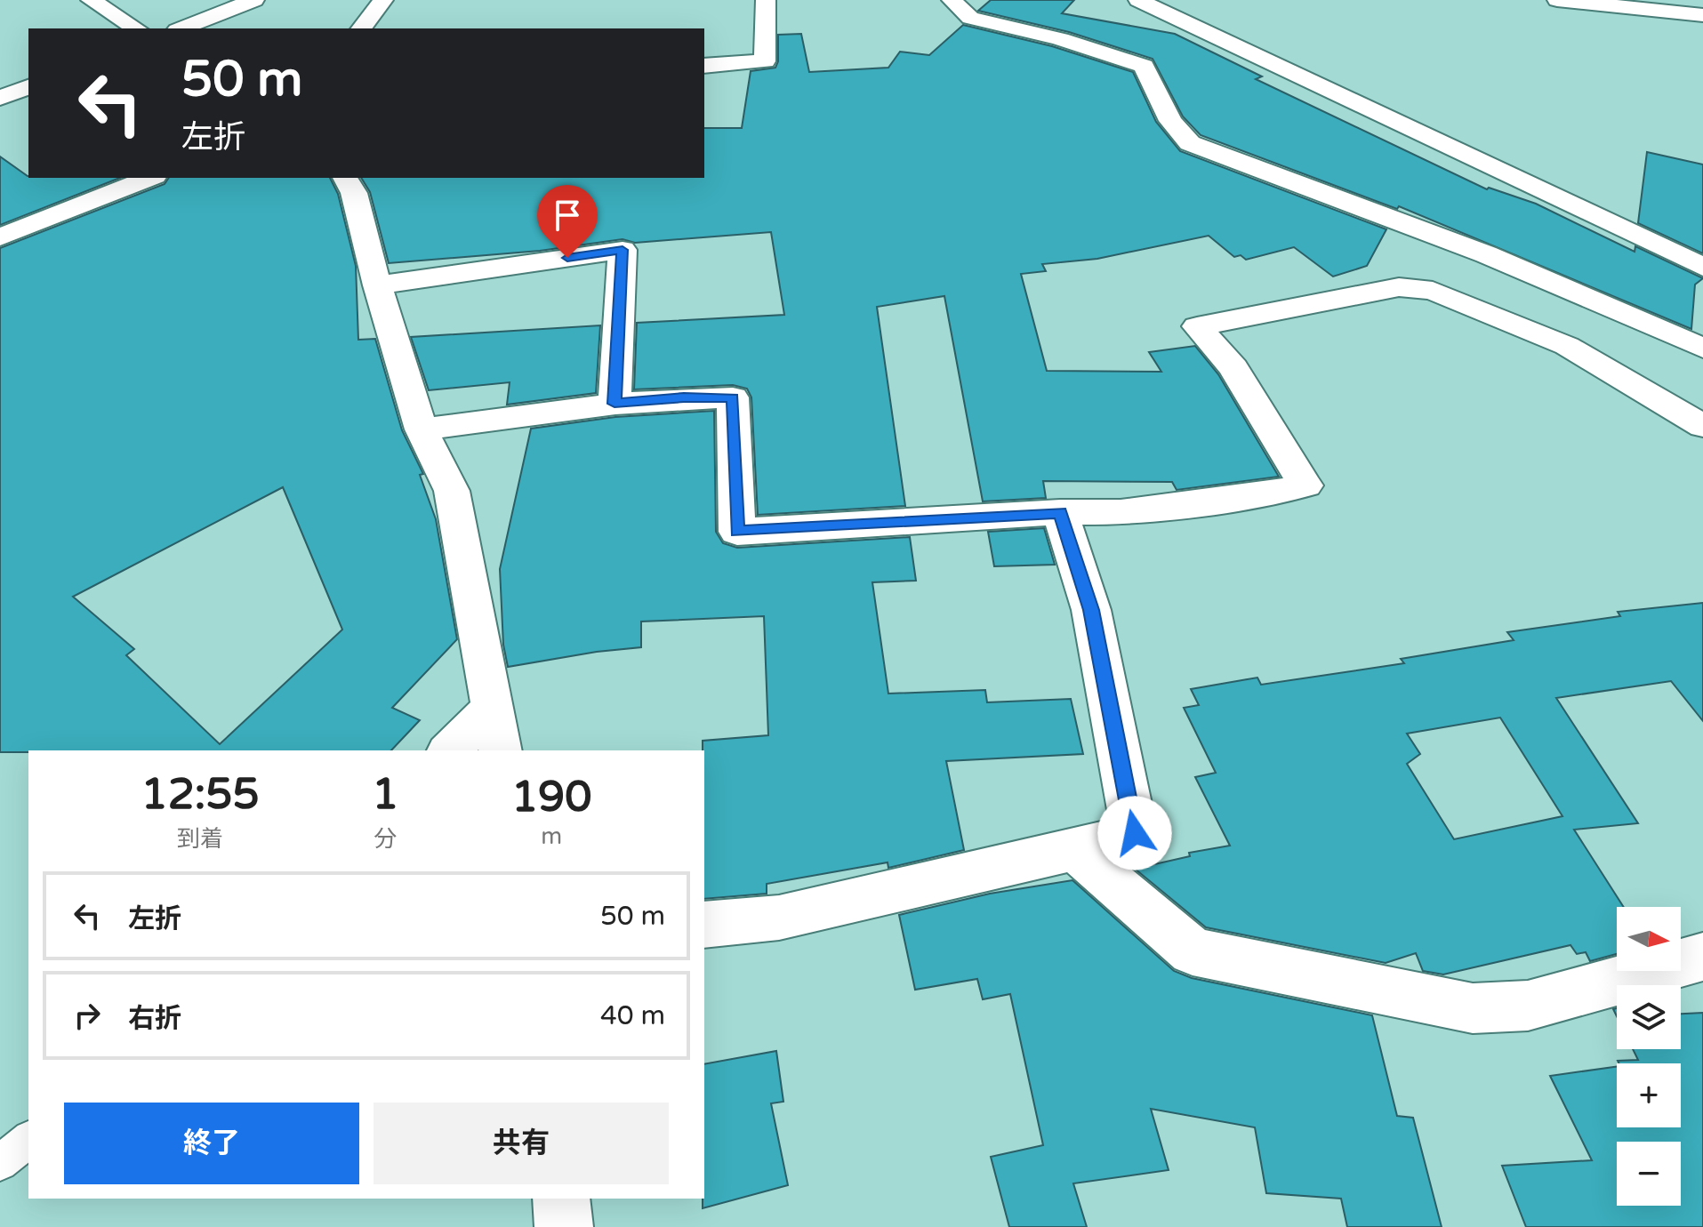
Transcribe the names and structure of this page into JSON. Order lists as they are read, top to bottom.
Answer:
{
  "north": "right",
  "page": {
    "turn": ["50 m", "左折"],
    "eta": [
      "12:55",
      "到着",
      "1",
      "分",
      "190",
      "m"
    ],
    "list": [
      {
        "name": "左折",
        "value": "50 m"
      },
      {
        "name": "右折",
        "value": "40 m"
      }
    ],
    "map_buttons": ["+", "−"],
    "buttons": ["終了", "共有"]
  }
}
